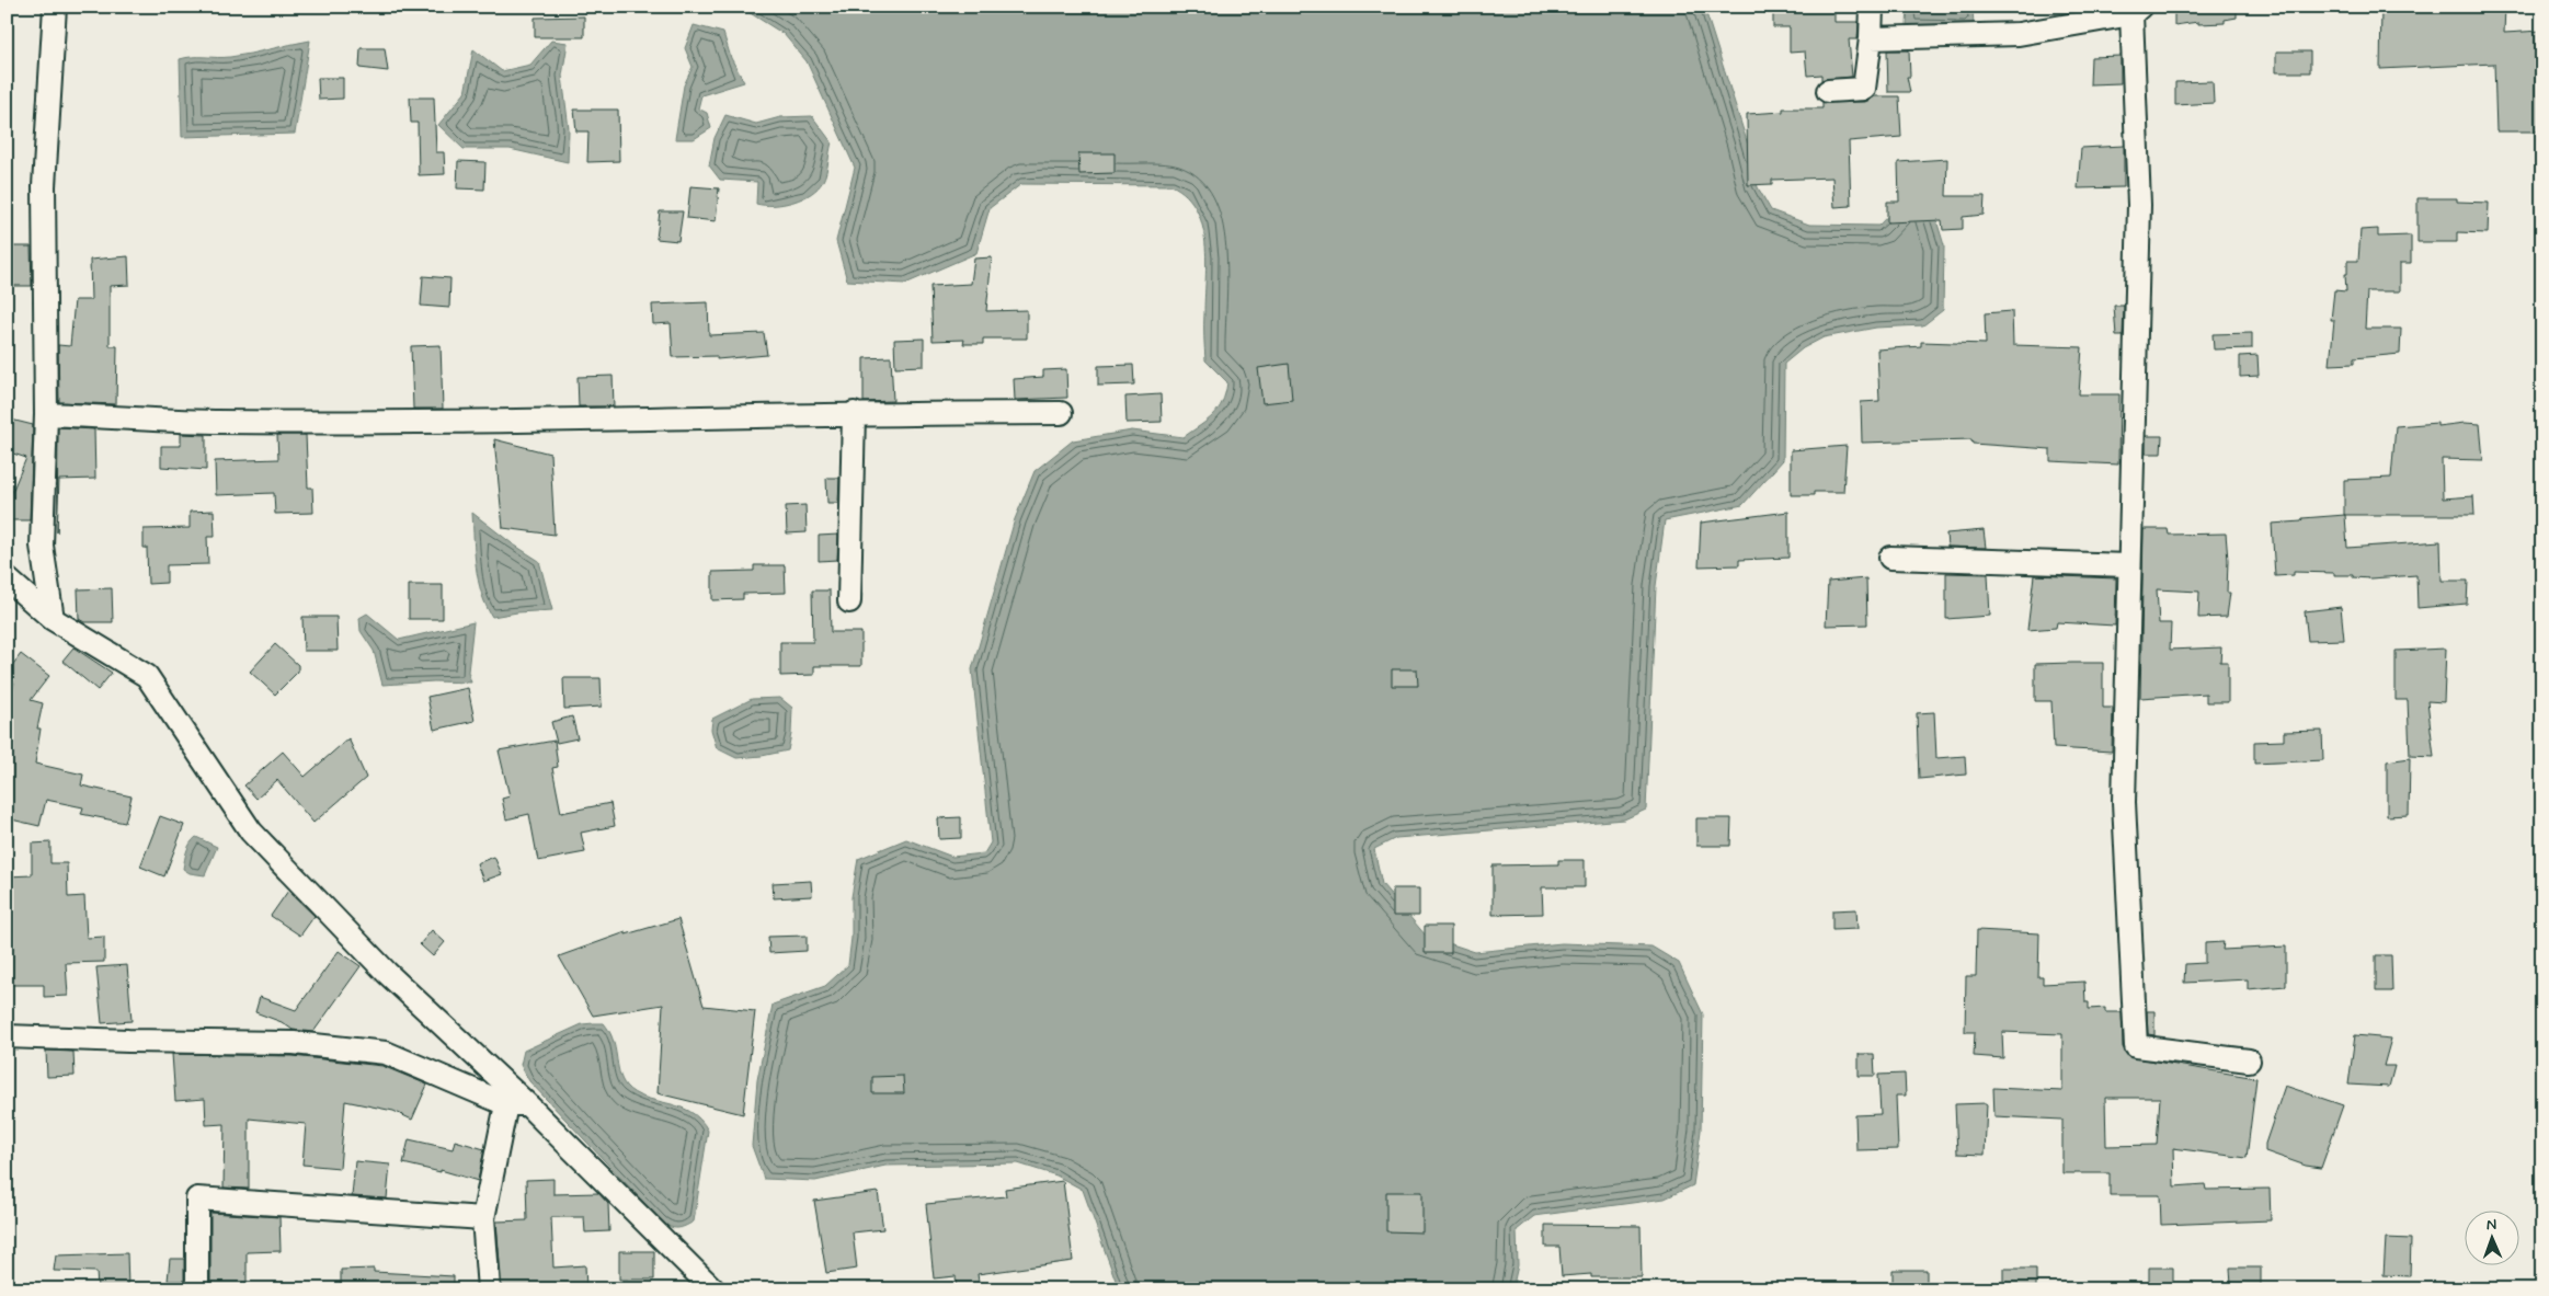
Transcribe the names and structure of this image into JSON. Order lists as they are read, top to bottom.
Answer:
{
  "north": "top"
}
